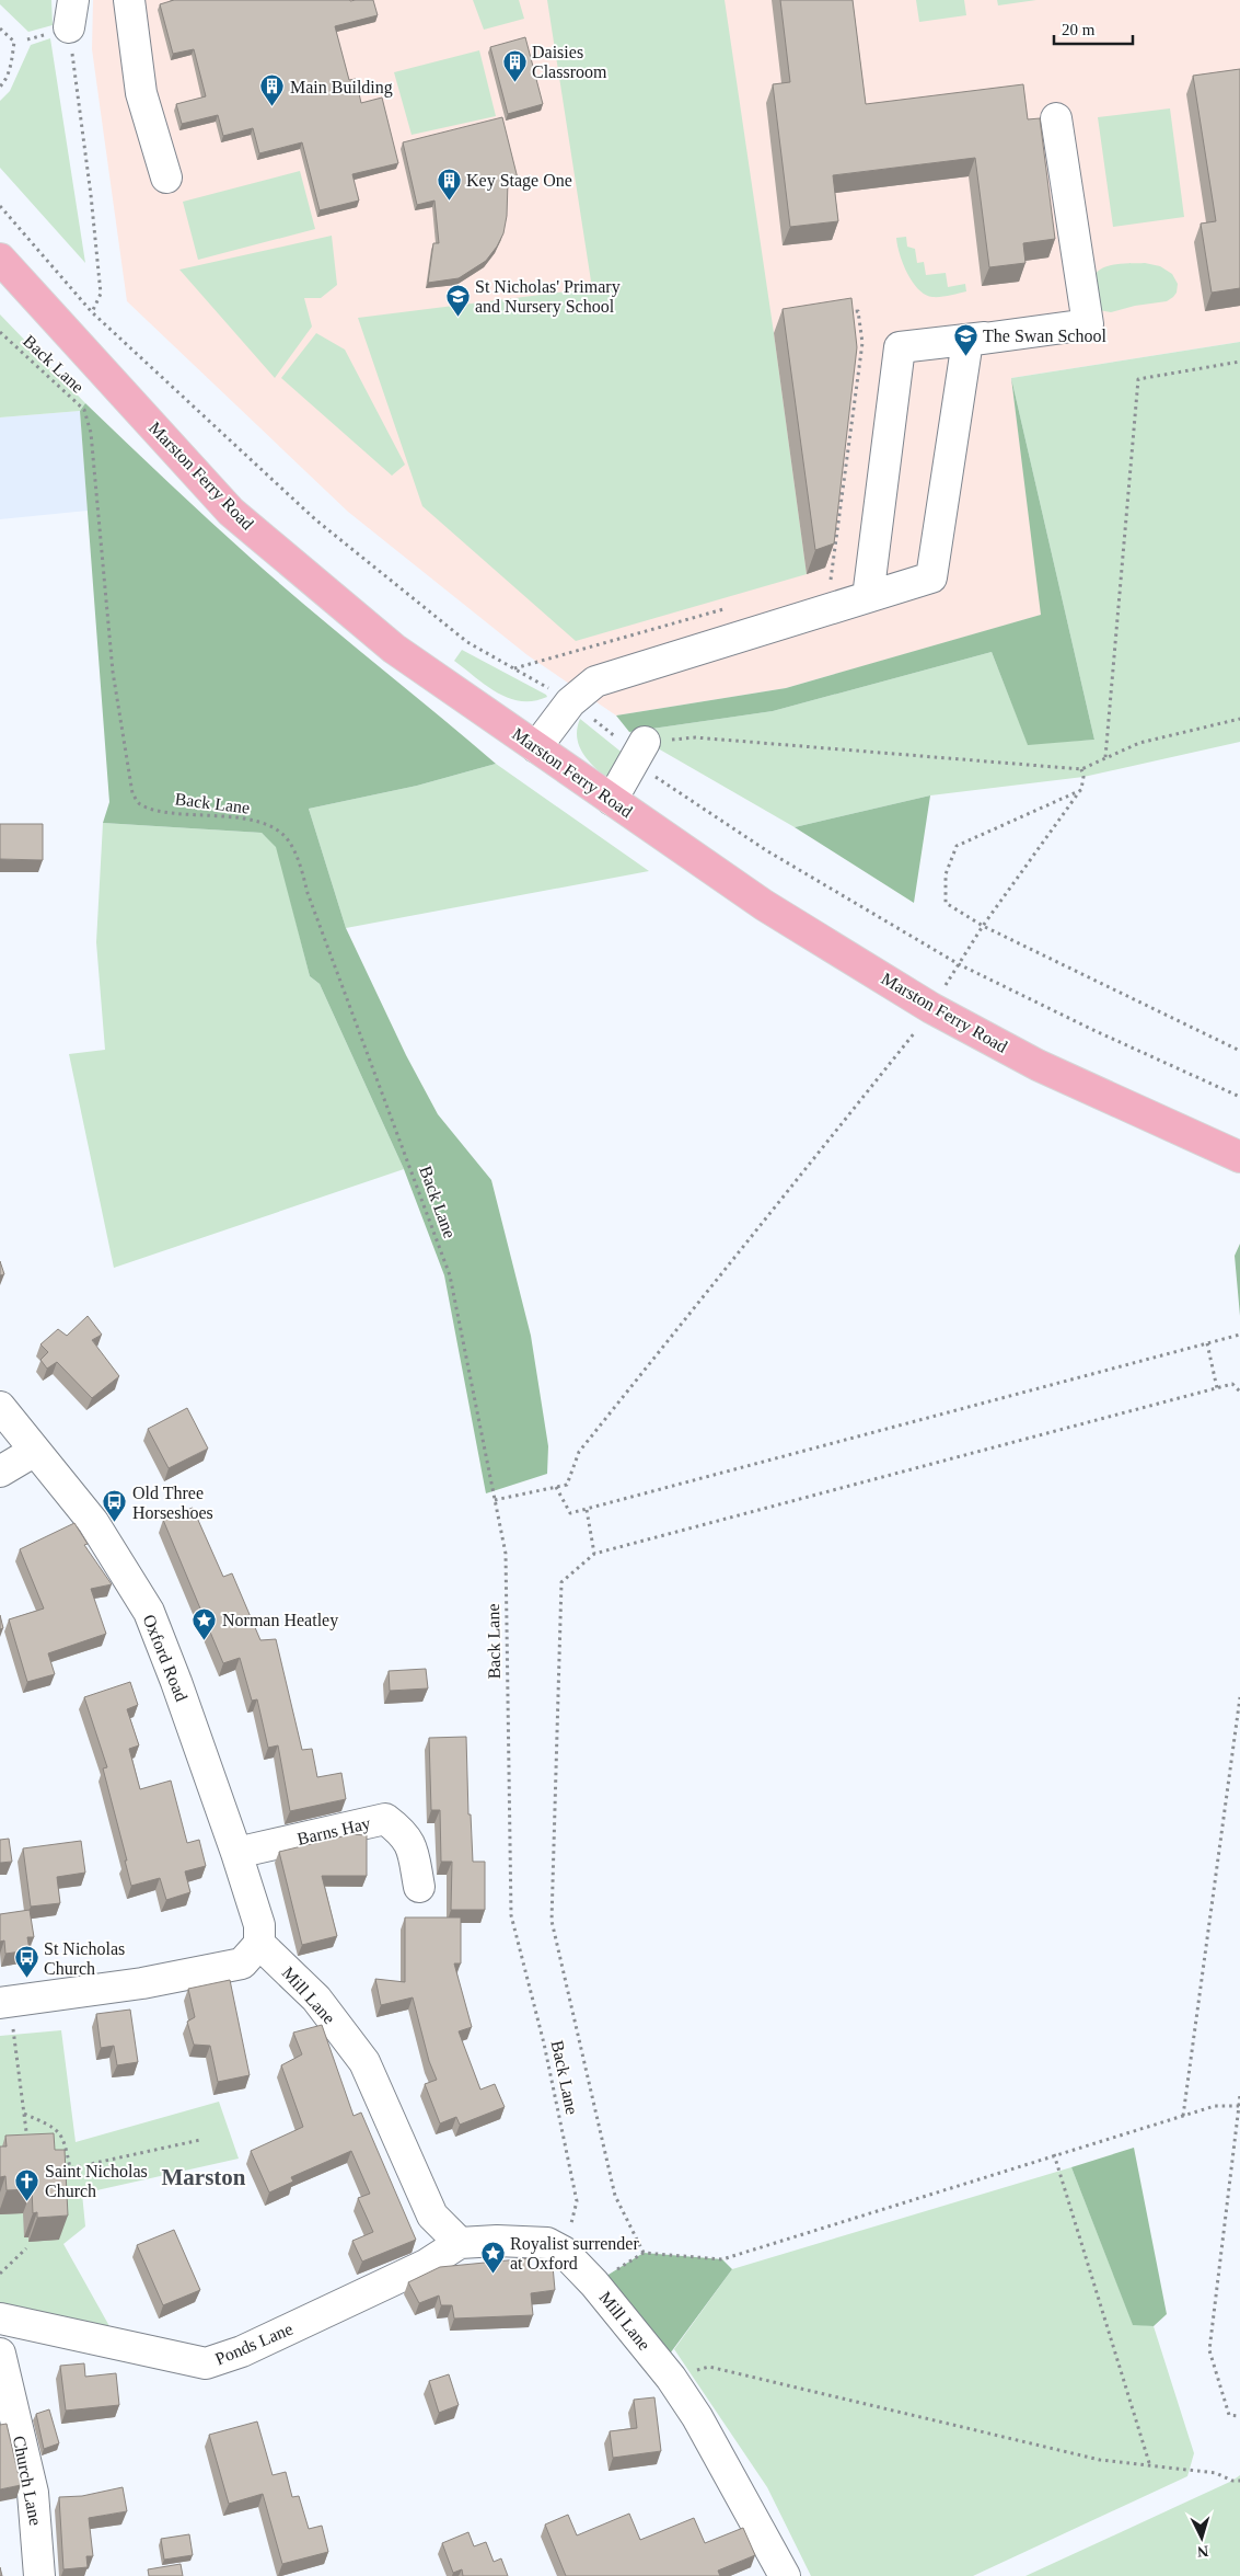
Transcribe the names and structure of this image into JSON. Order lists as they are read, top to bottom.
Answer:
{
  "streets": {
    "main road": ["Marston Ferry Road"],
    "street": [
      "Oxford Road",
      "Barns Hay",
      "Mill Lane",
      "Ponds Lane",
      "Church Lane"
    ],
    "path": ["Back Lane"]
  },
  "crossings": [
    ["Back Lane", "Mill Lane"],
    ["Oxford Road", "Barns Hay"],
    ["Oxford Road", "Mill Lane"],
    ["Mill Lane", "Ponds Lane"]
  ],
  "districts": ["Marston"],
  "places": {
    "building": ["Daisies Classroom", "Main Building", "Key Stage One"],
    "school or university": ["St Nicholas' Primary and Nursery School", "The Swan School"],
    "bus stop": ["Old Three Horseshoes", "St Nicholas Church"],
    "place": ["Norman Heatley", "Royalist surrender at Oxford"],
    "church": ["Saint Nicholas Church"]
  },
  "scale_bar": "20 m",
  "north": "bottom"
}
